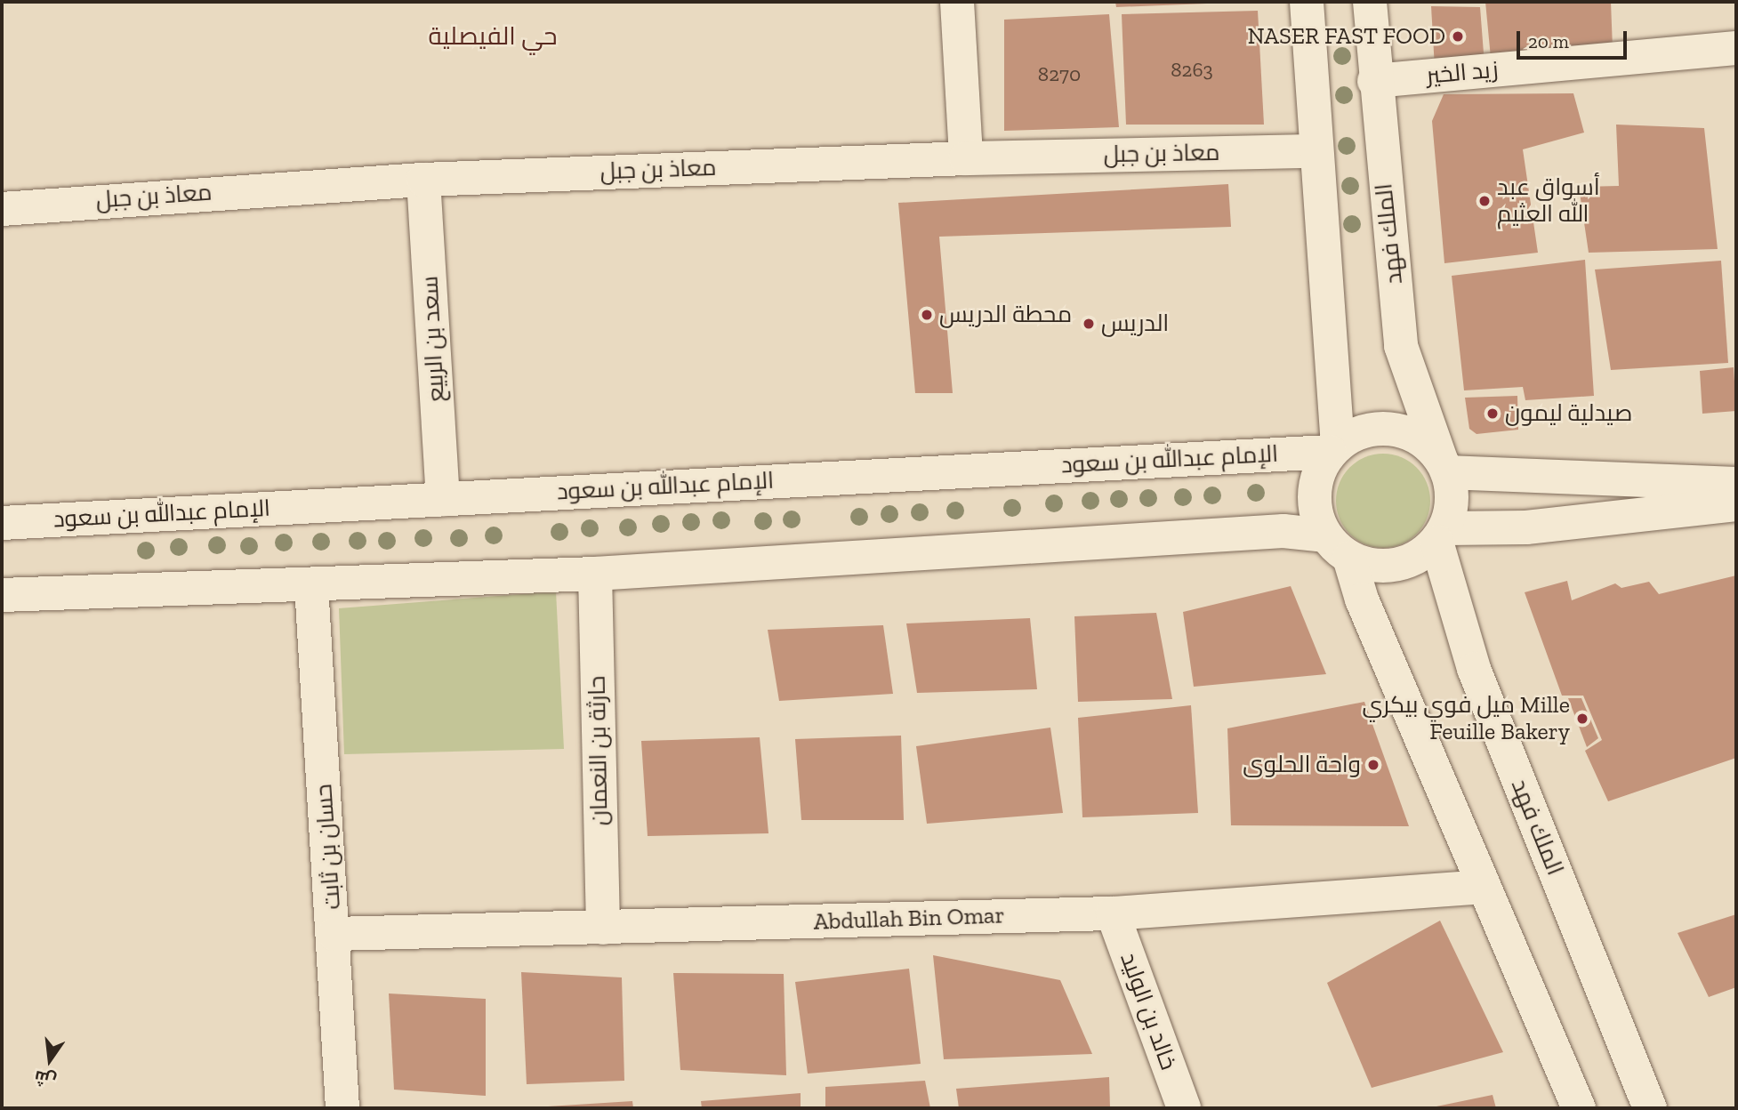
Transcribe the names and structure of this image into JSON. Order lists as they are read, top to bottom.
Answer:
{
  "streets": {
    "street": [
      "زيد الخير",
      "معاذ بن جبل",
      "الملك فهد",
      "سعد بن الربيع",
      "الإمام عبدالله بن سعود",
      "حارثة بن النعمان",
      "حسان بن ثابت",
      "Abdullah Bin Omar",
      "خالد بن الوليد"
    ]
  },
  "crossings": [
    ["زيد الخير", "الملك فهد"],
    ["معاذ بن جبل", "سعد بن الربيع"],
    ["الملك فهد", "الإمام عبدالله بن سعود"],
    ["سعد بن الربيع", "الإمام عبدالله بن سعود"],
    ["حارثة بن النعمان", "Abdullah Bin Omar"],
    ["حسان بن ثابت", "Abdullah Bin Omar"],
    ["Abdullah Bin Omar", "خالد بن الوليد"]
  ],
  "districts": ["حي الفيصلية"],
  "places": [
    "NASER FAST FOOD",
    "أسواق عبد الله العثيم",
    "محطة الدريس",
    "الدريس",
    "صيدلية ليمون",
    "ميل فوي بيكري Mille Feuille Bakery",
    "واحة الحلوى"
  ],
  "house_numbers": ["8263", "8270"],
  "scale_bar": "20 m",
  "north": "bottom"
}
